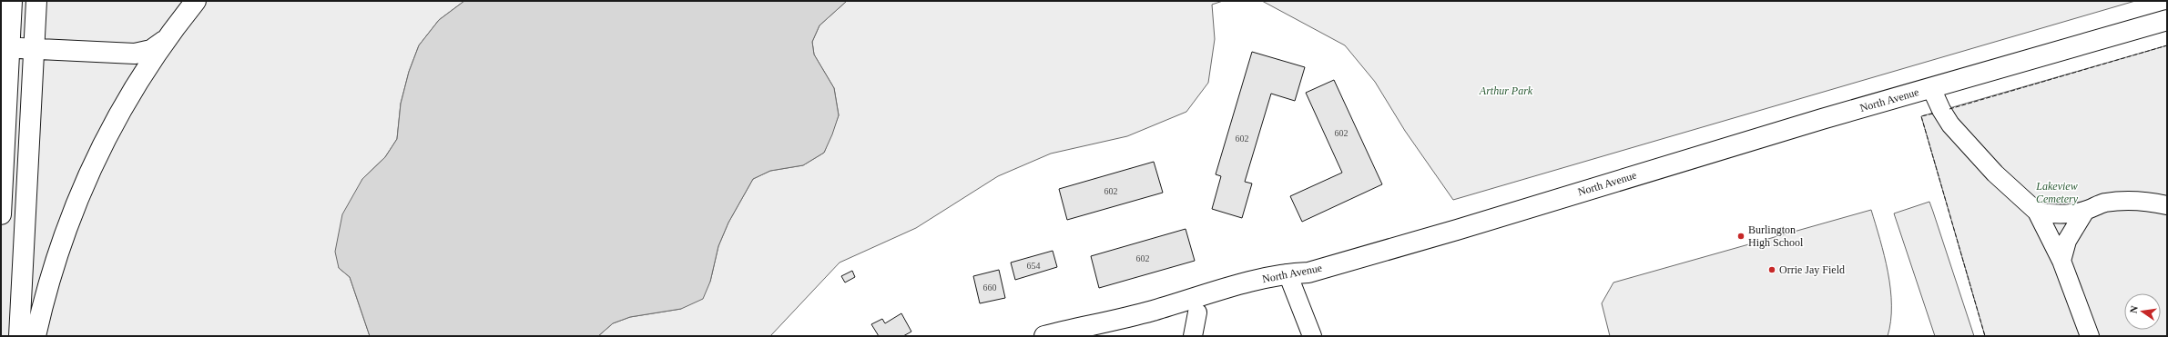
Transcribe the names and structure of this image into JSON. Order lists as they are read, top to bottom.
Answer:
{
  "streets": {
    "main road": ["North Avenue"]
  },
  "parks": ["Arthur Park", "Lakeview Cemetery"],
  "places": ["Burlington High School", "Orrie Jay Field"],
  "house_numbers": [
    "602",
    "602",
    "602",
    "602",
    "654",
    "660"
  ],
  "north": "left"
}
